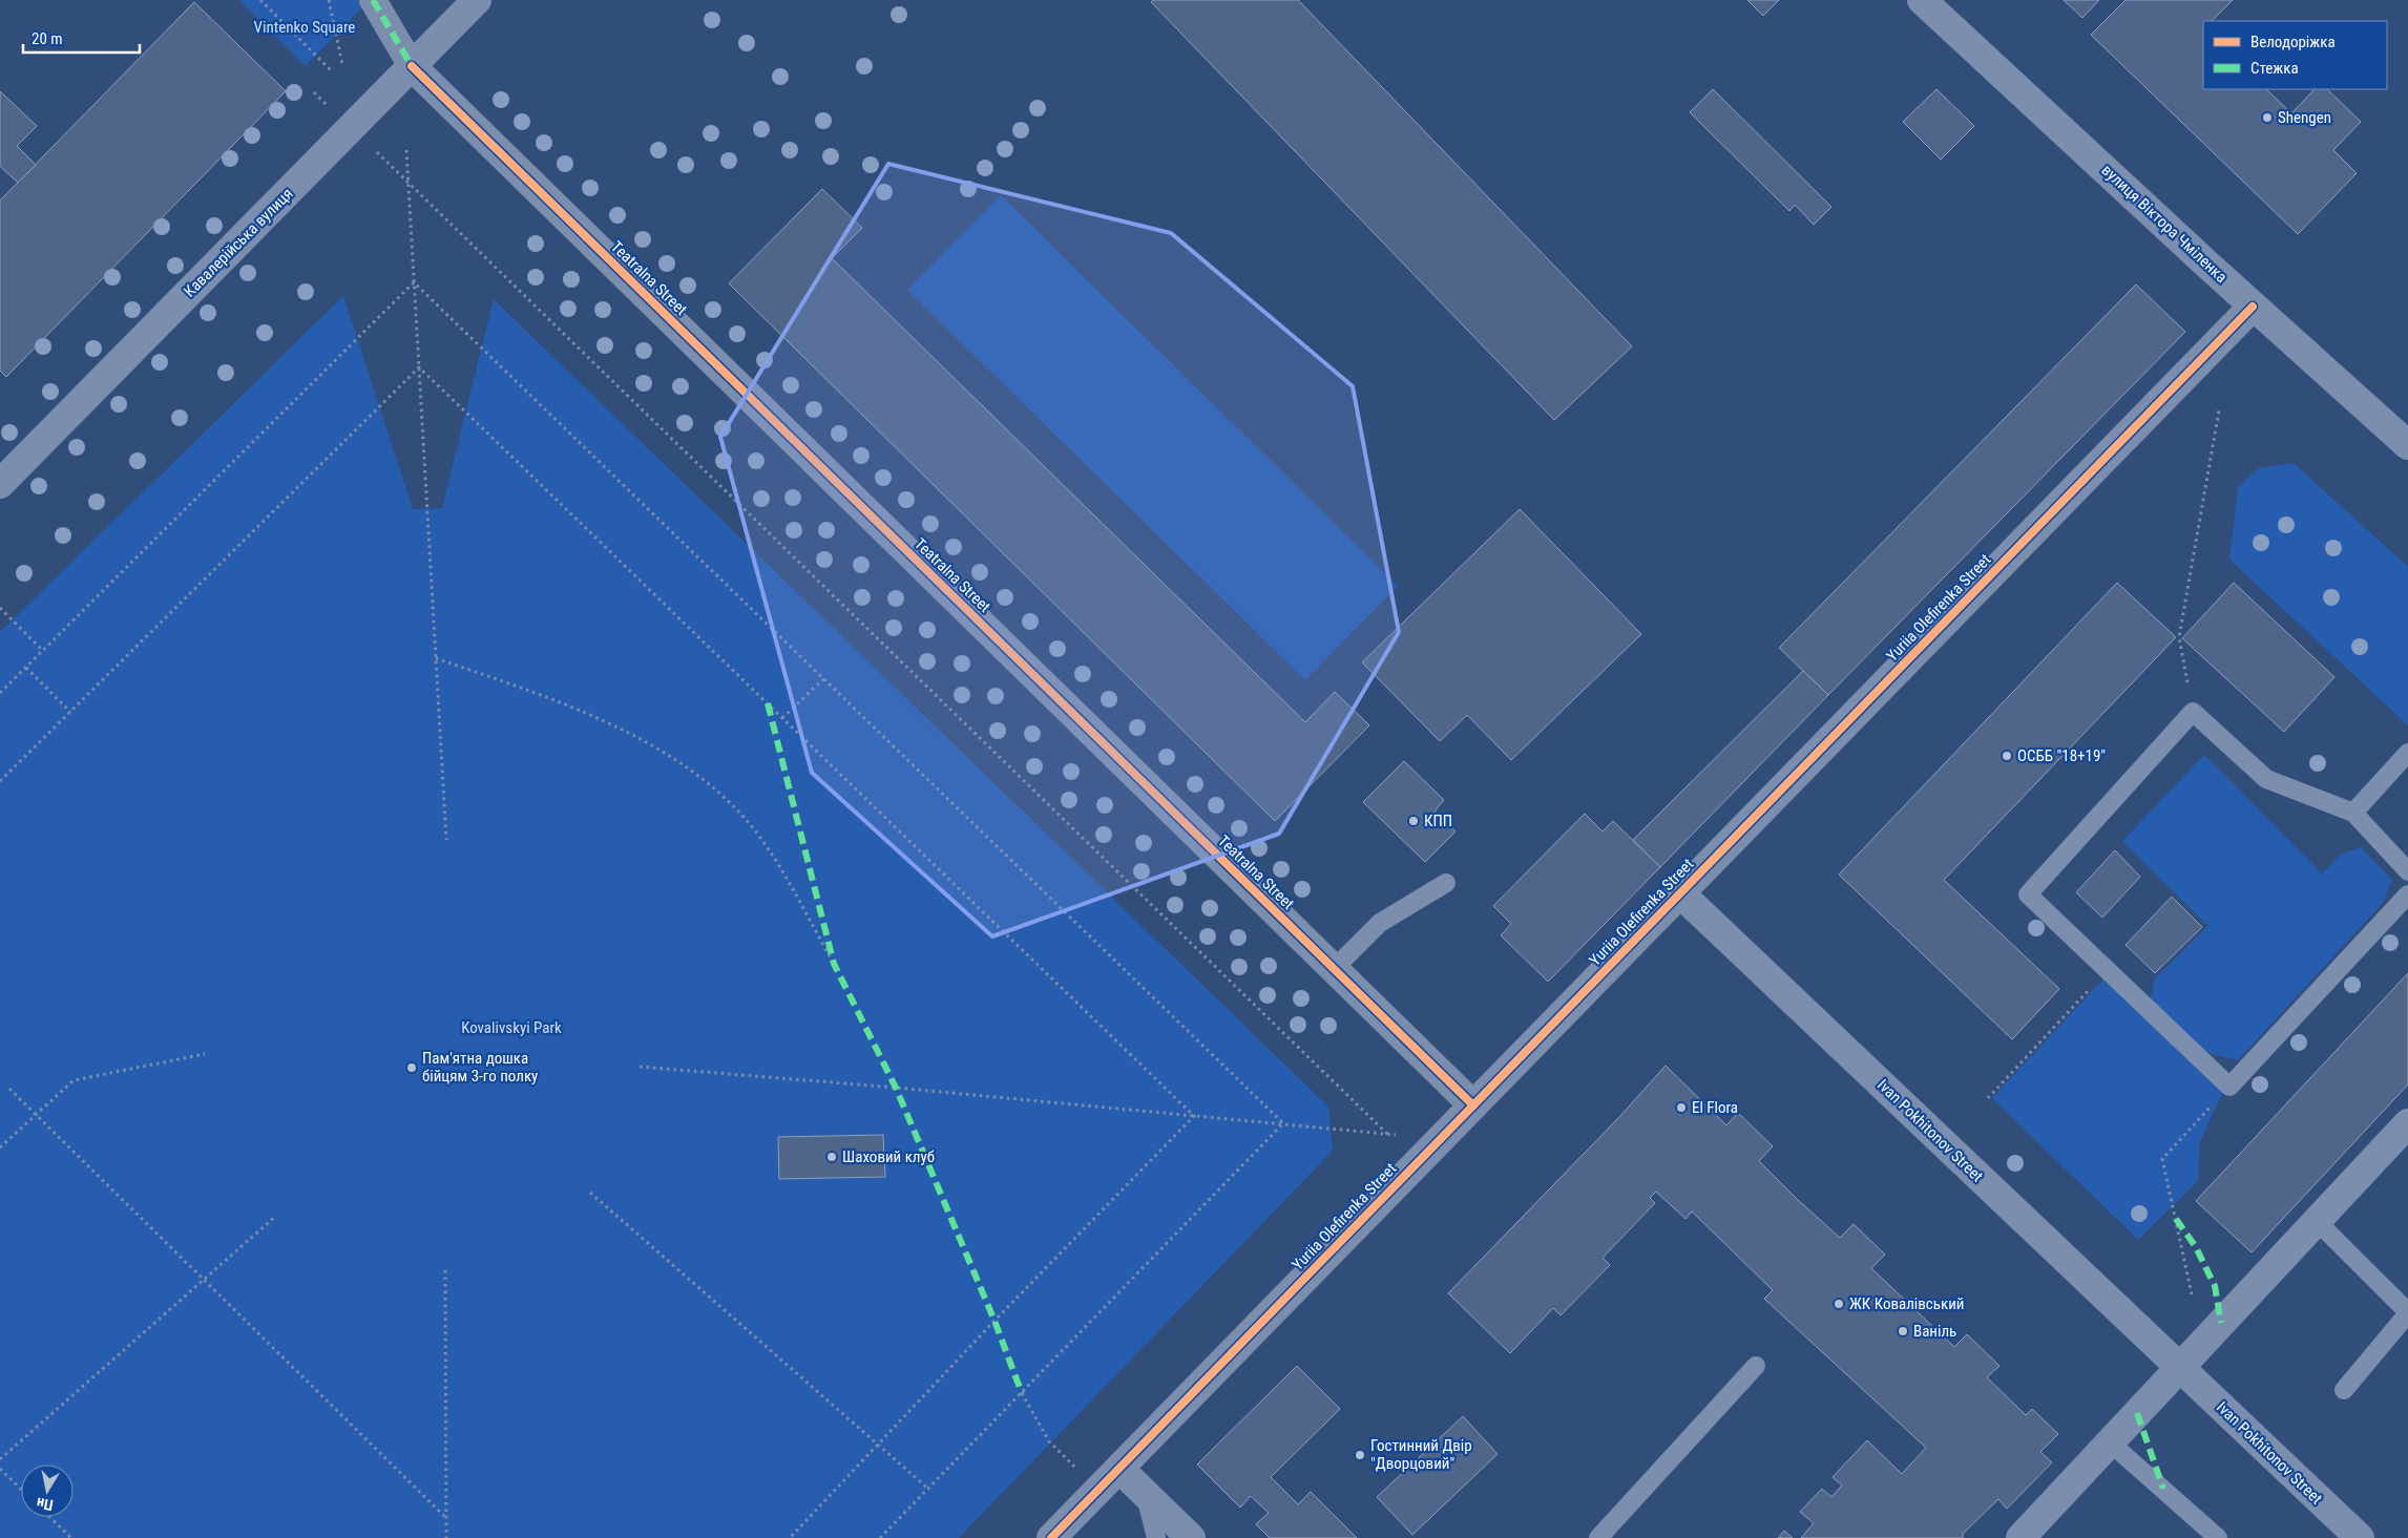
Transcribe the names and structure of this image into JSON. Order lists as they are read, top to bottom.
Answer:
{
  "streets": {
    "street": [
      "вулиця Віктора Чміленка",
      "Кавалерійська вулиця",
      "Teatralna Street",
      "Yuriia Olefirenka Street",
      "Ivan Pokhitonov Street"
    ]
  },
  "crossings": [
    ["вулиця Віктора Чміленка", "Yuriia Olefirenka Street"],
    ["Кавалерійська вулиця", "Teatralna Street"],
    ["Teatralna Street", "Yuriia Olefirenka Street"],
    ["Yuriia Olefirenka Street", "Ivan Pokhitonov Street"]
  ],
  "parks": ["Vintenko Square", "Kovalivskyi Park"],
  "places": [
    "Shengen",
    "ОСББ \"18+19\"",
    "КПП",
    "Пам'ятна дошка бійцям 3-го полку",
    "El Flora",
    "Шаховий клуб",
    "ЖК Ковалівський",
    "Ваніль",
    "Гостинний Двір \"Дворцовий\""
  ],
  "legend": ["Велодоріжка", "Стежка"],
  "scale_bar": "20 m",
  "north": "bottom"
}
